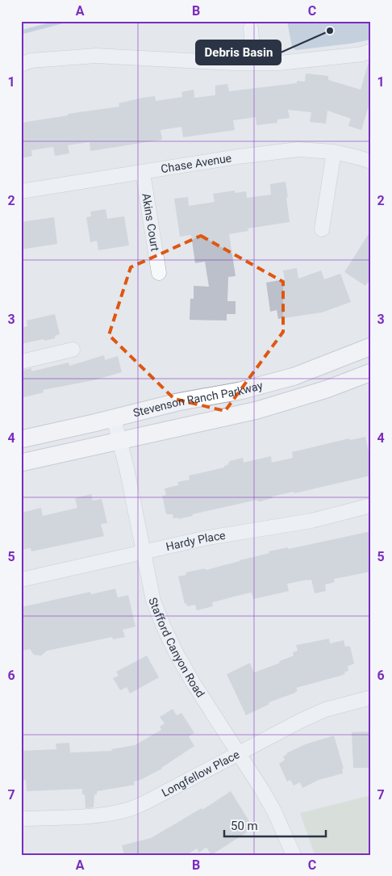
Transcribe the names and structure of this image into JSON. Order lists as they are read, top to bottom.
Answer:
{
  "streets": {
    "main road": ["Stevenson Ranch Parkway"],
    "street": [
      "Chase Avenue",
      "Akins Court",
      "Hardy Place",
      "Stafford Canyon Road",
      "Longfellow Place"
    ]
  },
  "crossings": [
    ["Chase Avenue", "Akins Court"],
    ["Stevenson Ranch Parkway", "Stafford Canyon Road"],
    ["Hardy Place", "Stafford Canyon Road"],
    ["Stafford Canyon Road", "Longfellow Place"]
  ],
  "places": ["Debris Basin"],
  "scale_bar": "50 m",
  "grid": {
    "columns": ["A", "B", "C"],
    "rows": [
      "1",
      "2",
      "3",
      "4",
      "5",
      "6",
      "7"
    ]
  }
}
